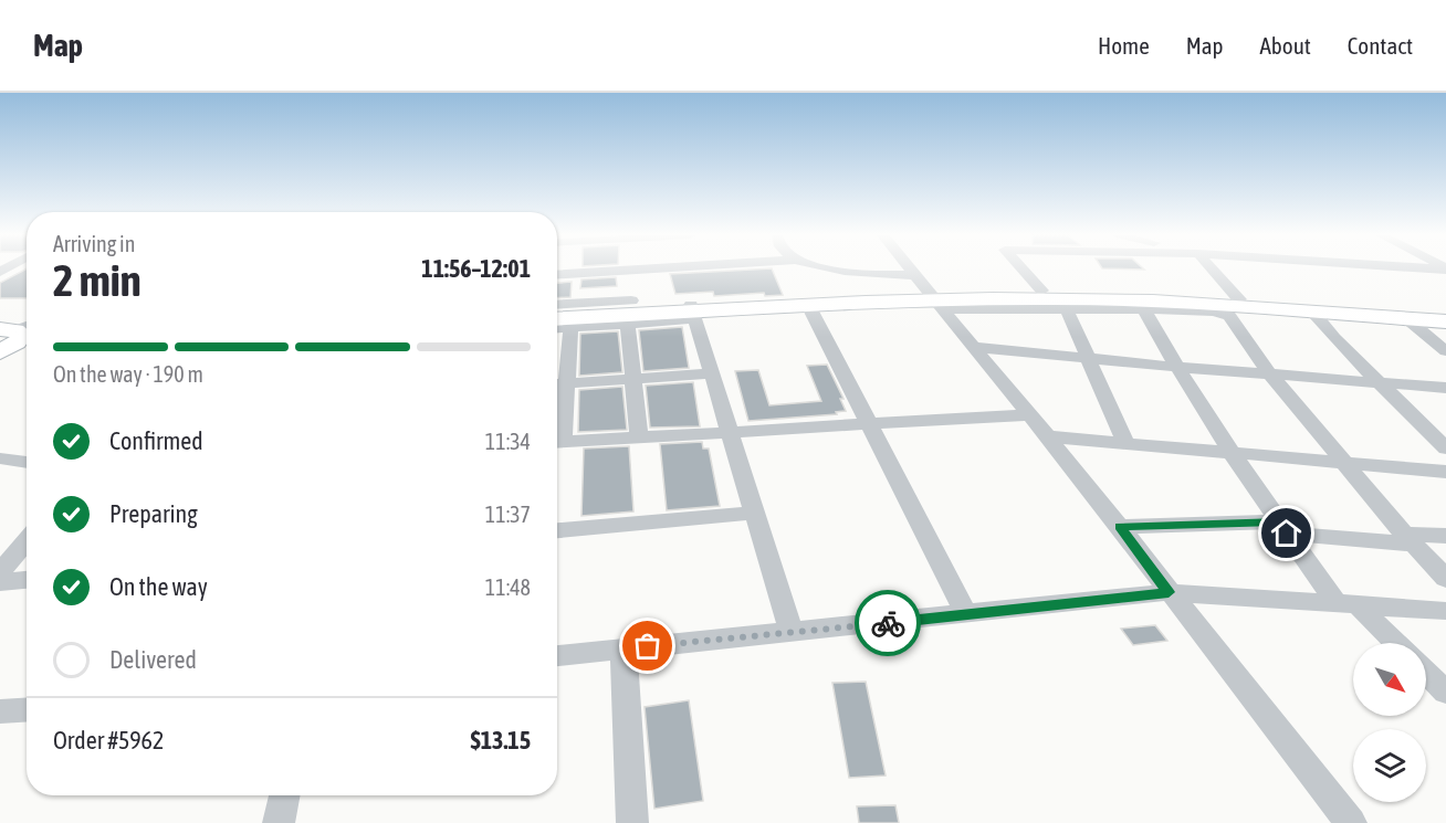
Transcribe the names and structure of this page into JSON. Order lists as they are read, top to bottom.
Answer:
{
  "north": "bottom right",
  "page": {
    "header": "Map",
    "nav": [
      "Home",
      "Map",
      "About",
      "Contact"
    ],
    "heading": ["2 min", "Arriving in", "11:56–12:01"],
    "panel": ["Order #5962", "$13.15"],
    "bar": "On the way · 190 m",
    "list": [
      ["Confirmed", "11:34"],
      ["Preparing", "11:37"],
      ["On the way", "11:48"],
      "Delivered"
    ]
  }
}
